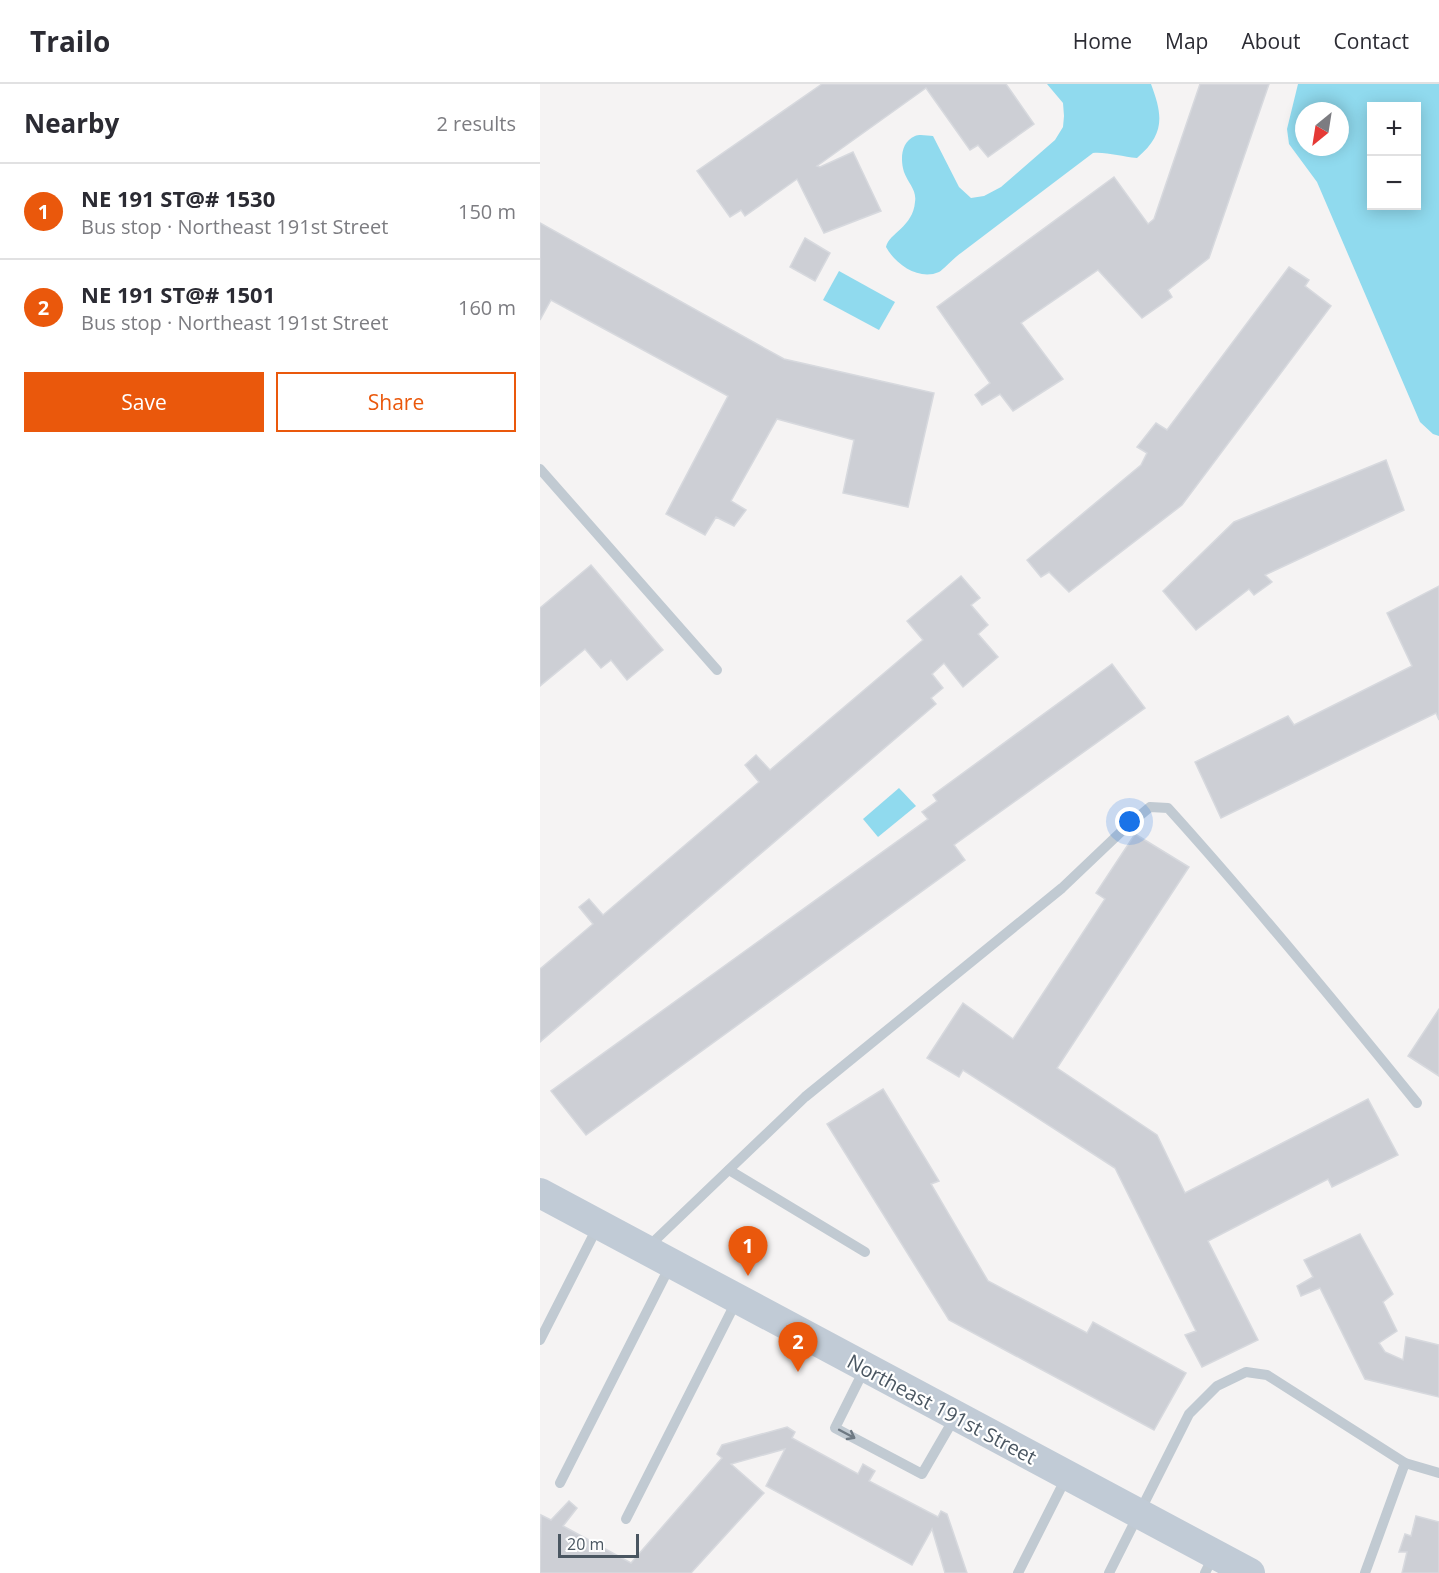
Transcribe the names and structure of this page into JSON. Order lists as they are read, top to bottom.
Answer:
{
  "streets": {
    "street": ["Northeast 191st Street"]
  },
  "scale_bar": "20 m",
  "north": "bottom left",
  "page": {
    "header": "Trailo",
    "nav": [
      "Home",
      "Map",
      "About",
      "Contact"
    ],
    "heading": ["Nearby", "2 results"],
    "map_buttons": ["+", "−"],
    "list": [
      {
        "mark": "1",
        "name": "NE 191 ST@# 1530",
        "note": "Bus stop · Northeast 191st Street",
        "value": "150 m"
      },
      {
        "mark": "2",
        "name": "NE 191 ST@# 1501",
        "note": "Bus stop · Northeast 191st Street",
        "value": "160 m"
      }
    ],
    "buttons": ["Save", "Share"],
    "pins": ["1", "2"],
    "scale": "20 m"
  }
}
